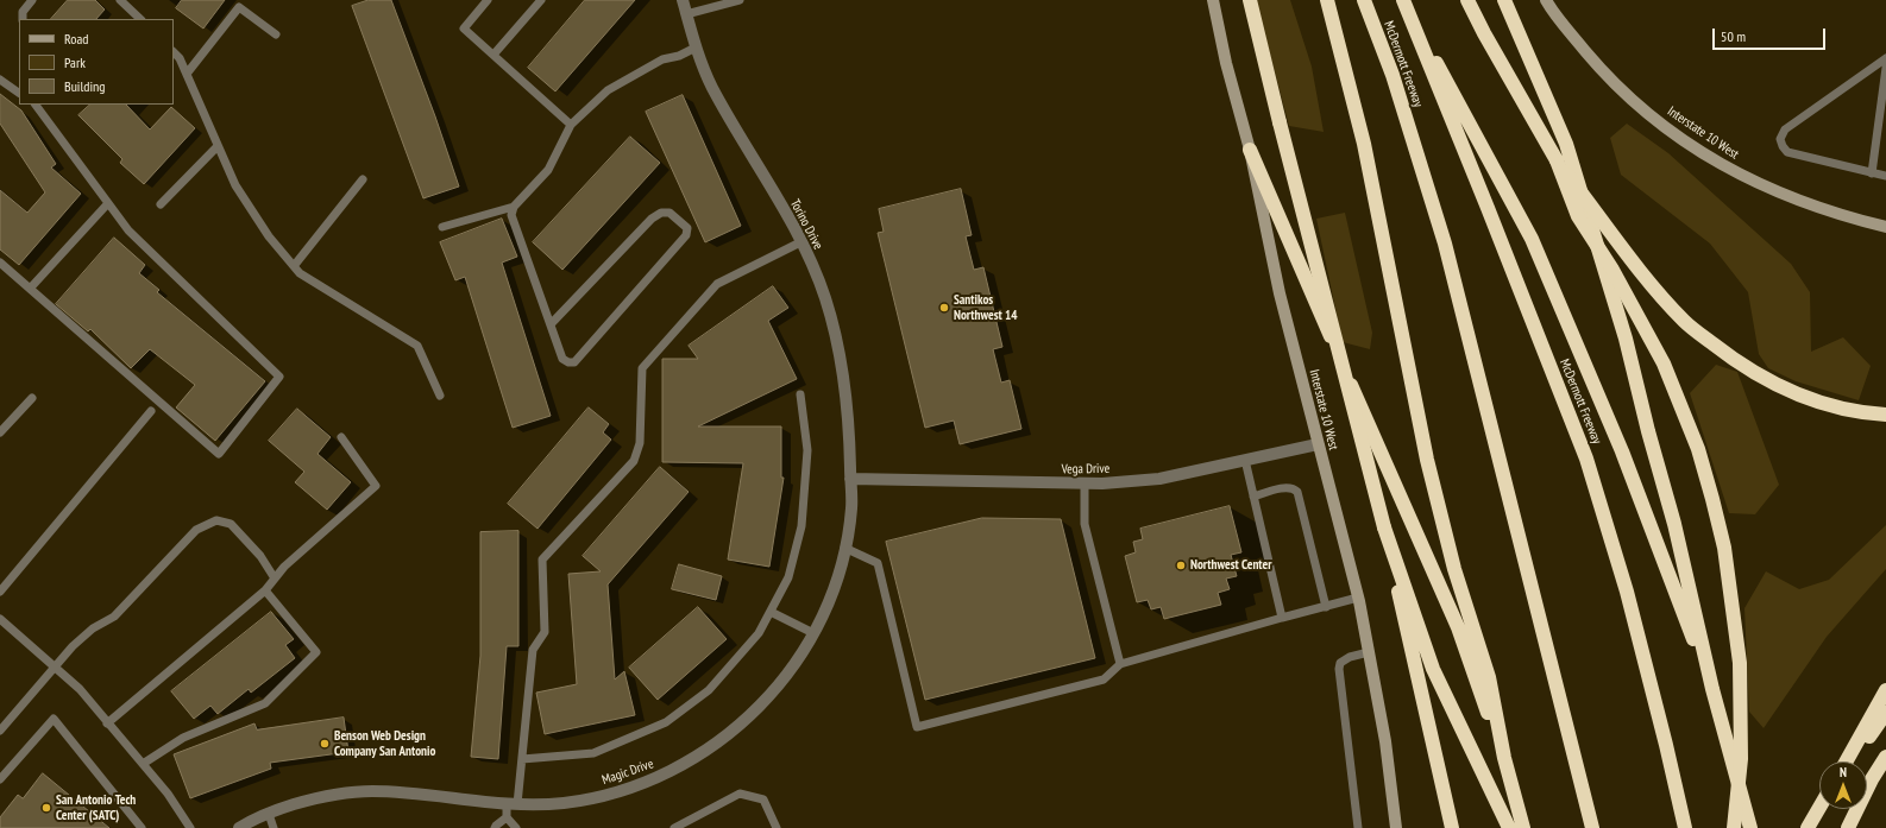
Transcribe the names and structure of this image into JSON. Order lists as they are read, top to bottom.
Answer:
{
  "streets": {
    "highway": ["McDermott Freeway"],
    "main road": ["Interstate 10 West"],
    "street": ["Torino Drive", "Vega Drive", "Magic Drive"]
  },
  "crossings": [
    ["Interstate 10 West", "Vega Drive"],
    ["Torino Drive", "Vega Drive"],
    ["Torino Drive", "Magic Drive"],
    ["Vega Drive", "Magic Drive"]
  ],
  "places": [
    "Santikos Northwest 14",
    "Northwest Center",
    "Benson Web Design Company San Antonio",
    "San Antonio Tech Center (SATC)"
  ],
  "legend": ["Road", "Park", "Building"],
  "scale_bar": "50 m",
  "north": "top"
}
